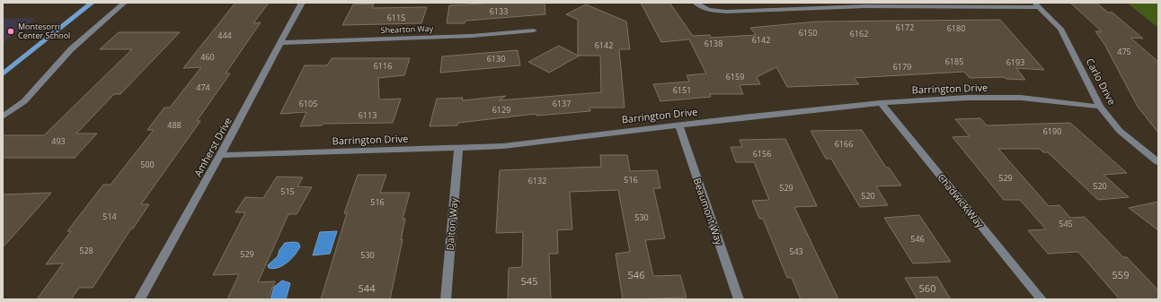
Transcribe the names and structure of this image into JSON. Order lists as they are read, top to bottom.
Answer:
{
  "streets": {
    "street": [
      "Shearton Way",
      "Carlo Drive",
      "Barrington Drive",
      "Amherst Drive",
      "Chadwick Way",
      "Beaumont Way",
      "Dalton Way"
    ]
  },
  "crossings": [
    ["Shearton Way", "Amherst Drive"],
    ["Carlo Drive", "Barrington Drive"],
    ["Barrington Drive", "Amherst Drive"],
    ["Barrington Drive", "Chadwick Way"],
    ["Barrington Drive", "Beaumont Way"],
    ["Barrington Drive", "Dalton Way"]
  ],
  "places": ["Montesorri Center School"],
  "house_numbers": [
    "6133",
    "6115",
    "6172",
    "6180",
    "6150",
    "6162",
    "444",
    "6142",
    "6138",
    "6142",
    "475",
    "460",
    "6130",
    "6185",
    "6193",
    "6116",
    "6179",
    "6159",
    "474",
    "6151",
    "6105",
    "6137",
    "6129",
    "6113",
    "488",
    "6190",
    "493",
    "6166",
    "6156",
    "500",
    "529",
    "516",
    "6132",
    "520",
    "529",
    "515",
    "520",
    "516",
    "514",
    "530",
    "545",
    "546",
    "528",
    "543",
    "529",
    "530",
    "546",
    "559",
    "545",
    "544",
    "560"
  ]
}
